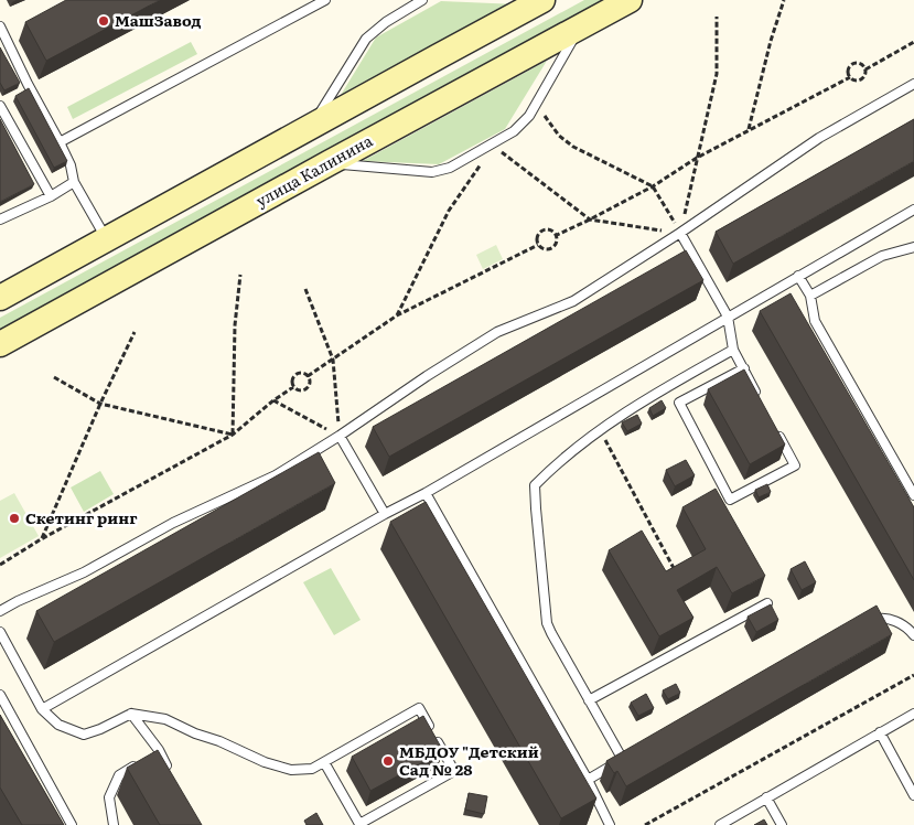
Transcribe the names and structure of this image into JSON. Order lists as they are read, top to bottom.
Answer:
{
  "streets": {
    "main road": ["улица Калинина"]
  },
  "places": ["МашЗавод", "Скетинг ринг", "МБДОУ \"Детский Сад № 28"]
}
